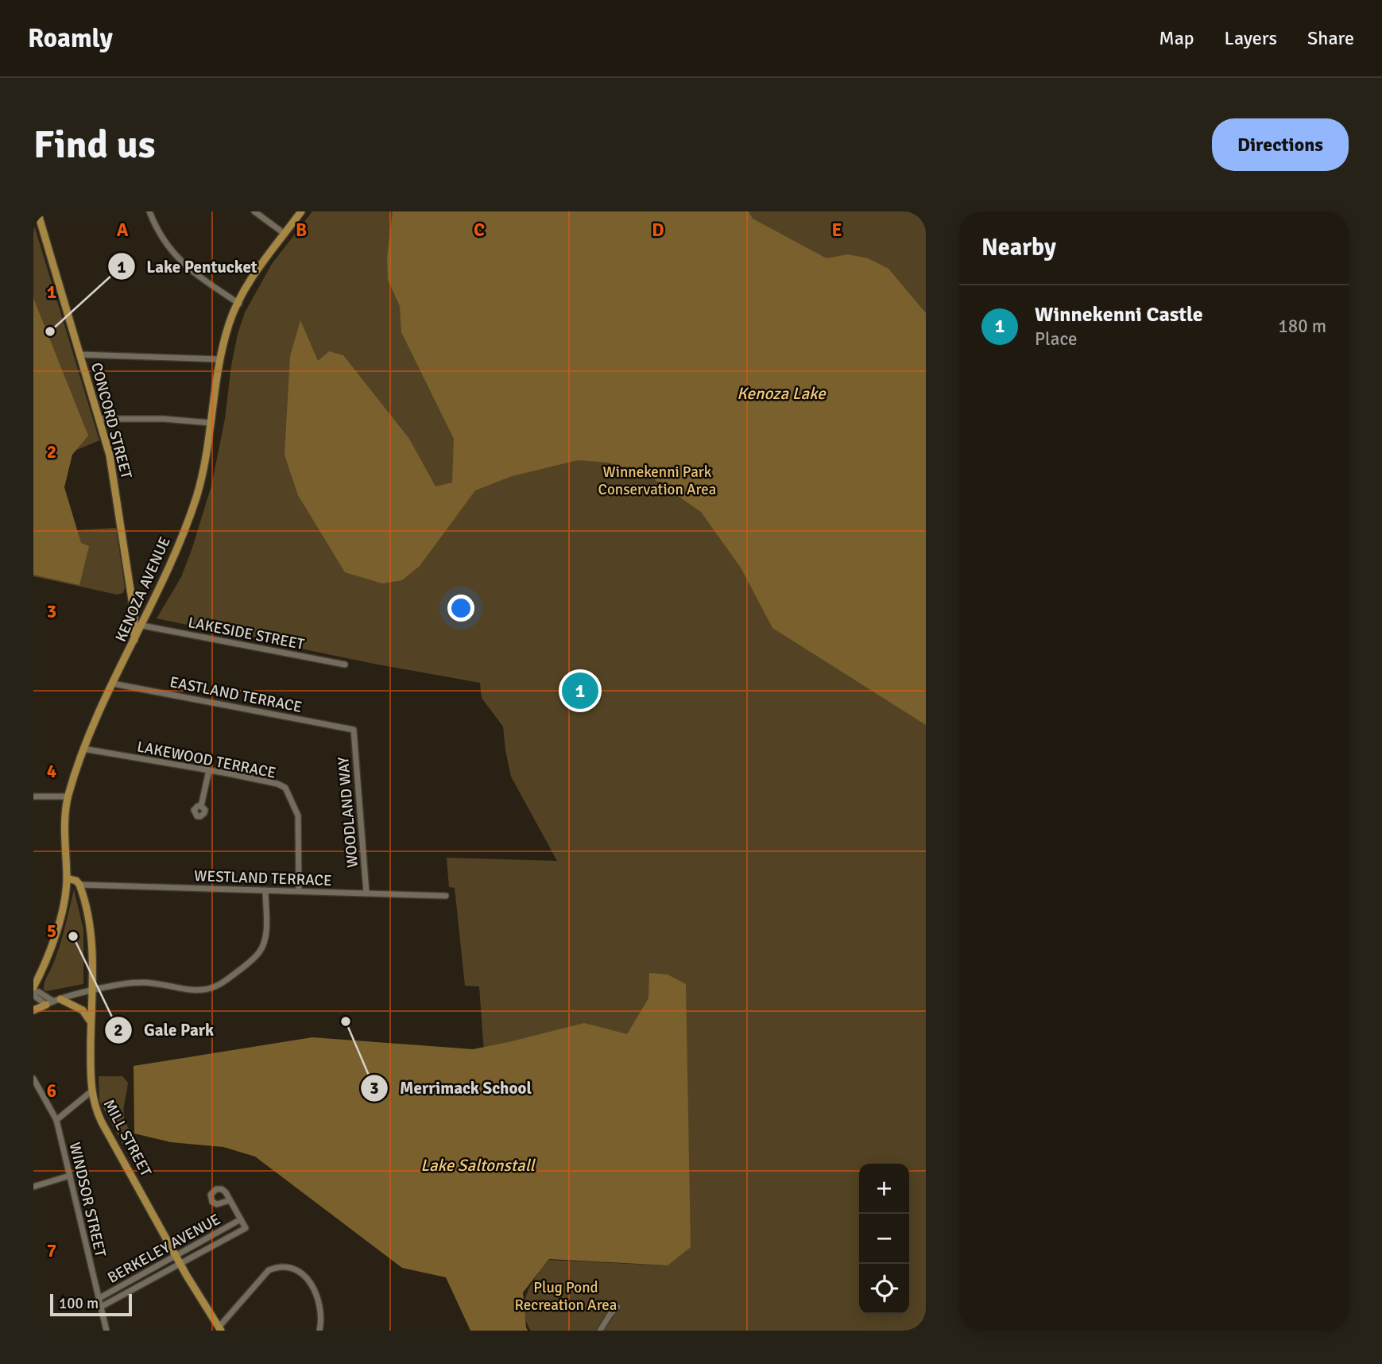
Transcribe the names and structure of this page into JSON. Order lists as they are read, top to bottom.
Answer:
{
  "streets": {
    "main road": ["CONCORD STREET", "KENOZA AVENUE", "MILL STREET"],
    "street": [
      "LAKESIDE STREET",
      "EASTLAND TERRACE",
      "LAKEWOOD TERRACE",
      "WOODLAND WAY",
      "WESTLAND TERRACE",
      "WINDSOR STREET",
      "BERKELEY AVENUE"
    ]
  },
  "crossings": [
    ["CONCORD STREET", "KENOZA AVENUE"],
    ["KENOZA AVENUE", "LAKESIDE STREET"],
    ["KENOZA AVENUE", "EASTLAND TERRACE"],
    ["KENOZA AVENUE", "LAKEWOOD TERRACE"],
    ["EASTLAND TERRACE", "WOODLAND WAY"],
    ["LAKEWOOD TERRACE", "WESTLAND TERRACE"],
    ["WOODLAND WAY", "WESTLAND TERRACE"],
    ["WESTLAND TERRACE", "MILL STREET"],
    ["MILL STREET", "BERKELEY AVENUE"],
    ["WINDSOR STREET", "BERKELEY AVENUE"]
  ],
  "water": ["Kenoza Lake", "Lake Saltonstall"],
  "parks": ["Winnekenni Park Conservation Area", "Plug Pond Recreation Area"],
  "places": ["Lake Pentucket", "Gale Park", "Merrimack School"],
  "scale_bar": "100 m",
  "page": {
    "header": "Roamly",
    "nav": ["Map", "Layers", "Share"],
    "buttons": "Directions",
    "title": "Find us",
    "heading": "Nearby",
    "list": [
      {
        "mark": "1",
        "name": "Winnekenni Castle",
        "note": "Place",
        "value": "180 m"
      }
    ],
    "pins": "1",
    "map_buttons": ["+", "−"],
    "scale": "100 m"
  },
  "grid": {
    "columns": [
      "A",
      "B",
      "C",
      "D",
      "E"
    ],
    "rows": [
      "1",
      "2",
      "3",
      "4",
      "5",
      "6",
      "7"
    ]
  }
}
